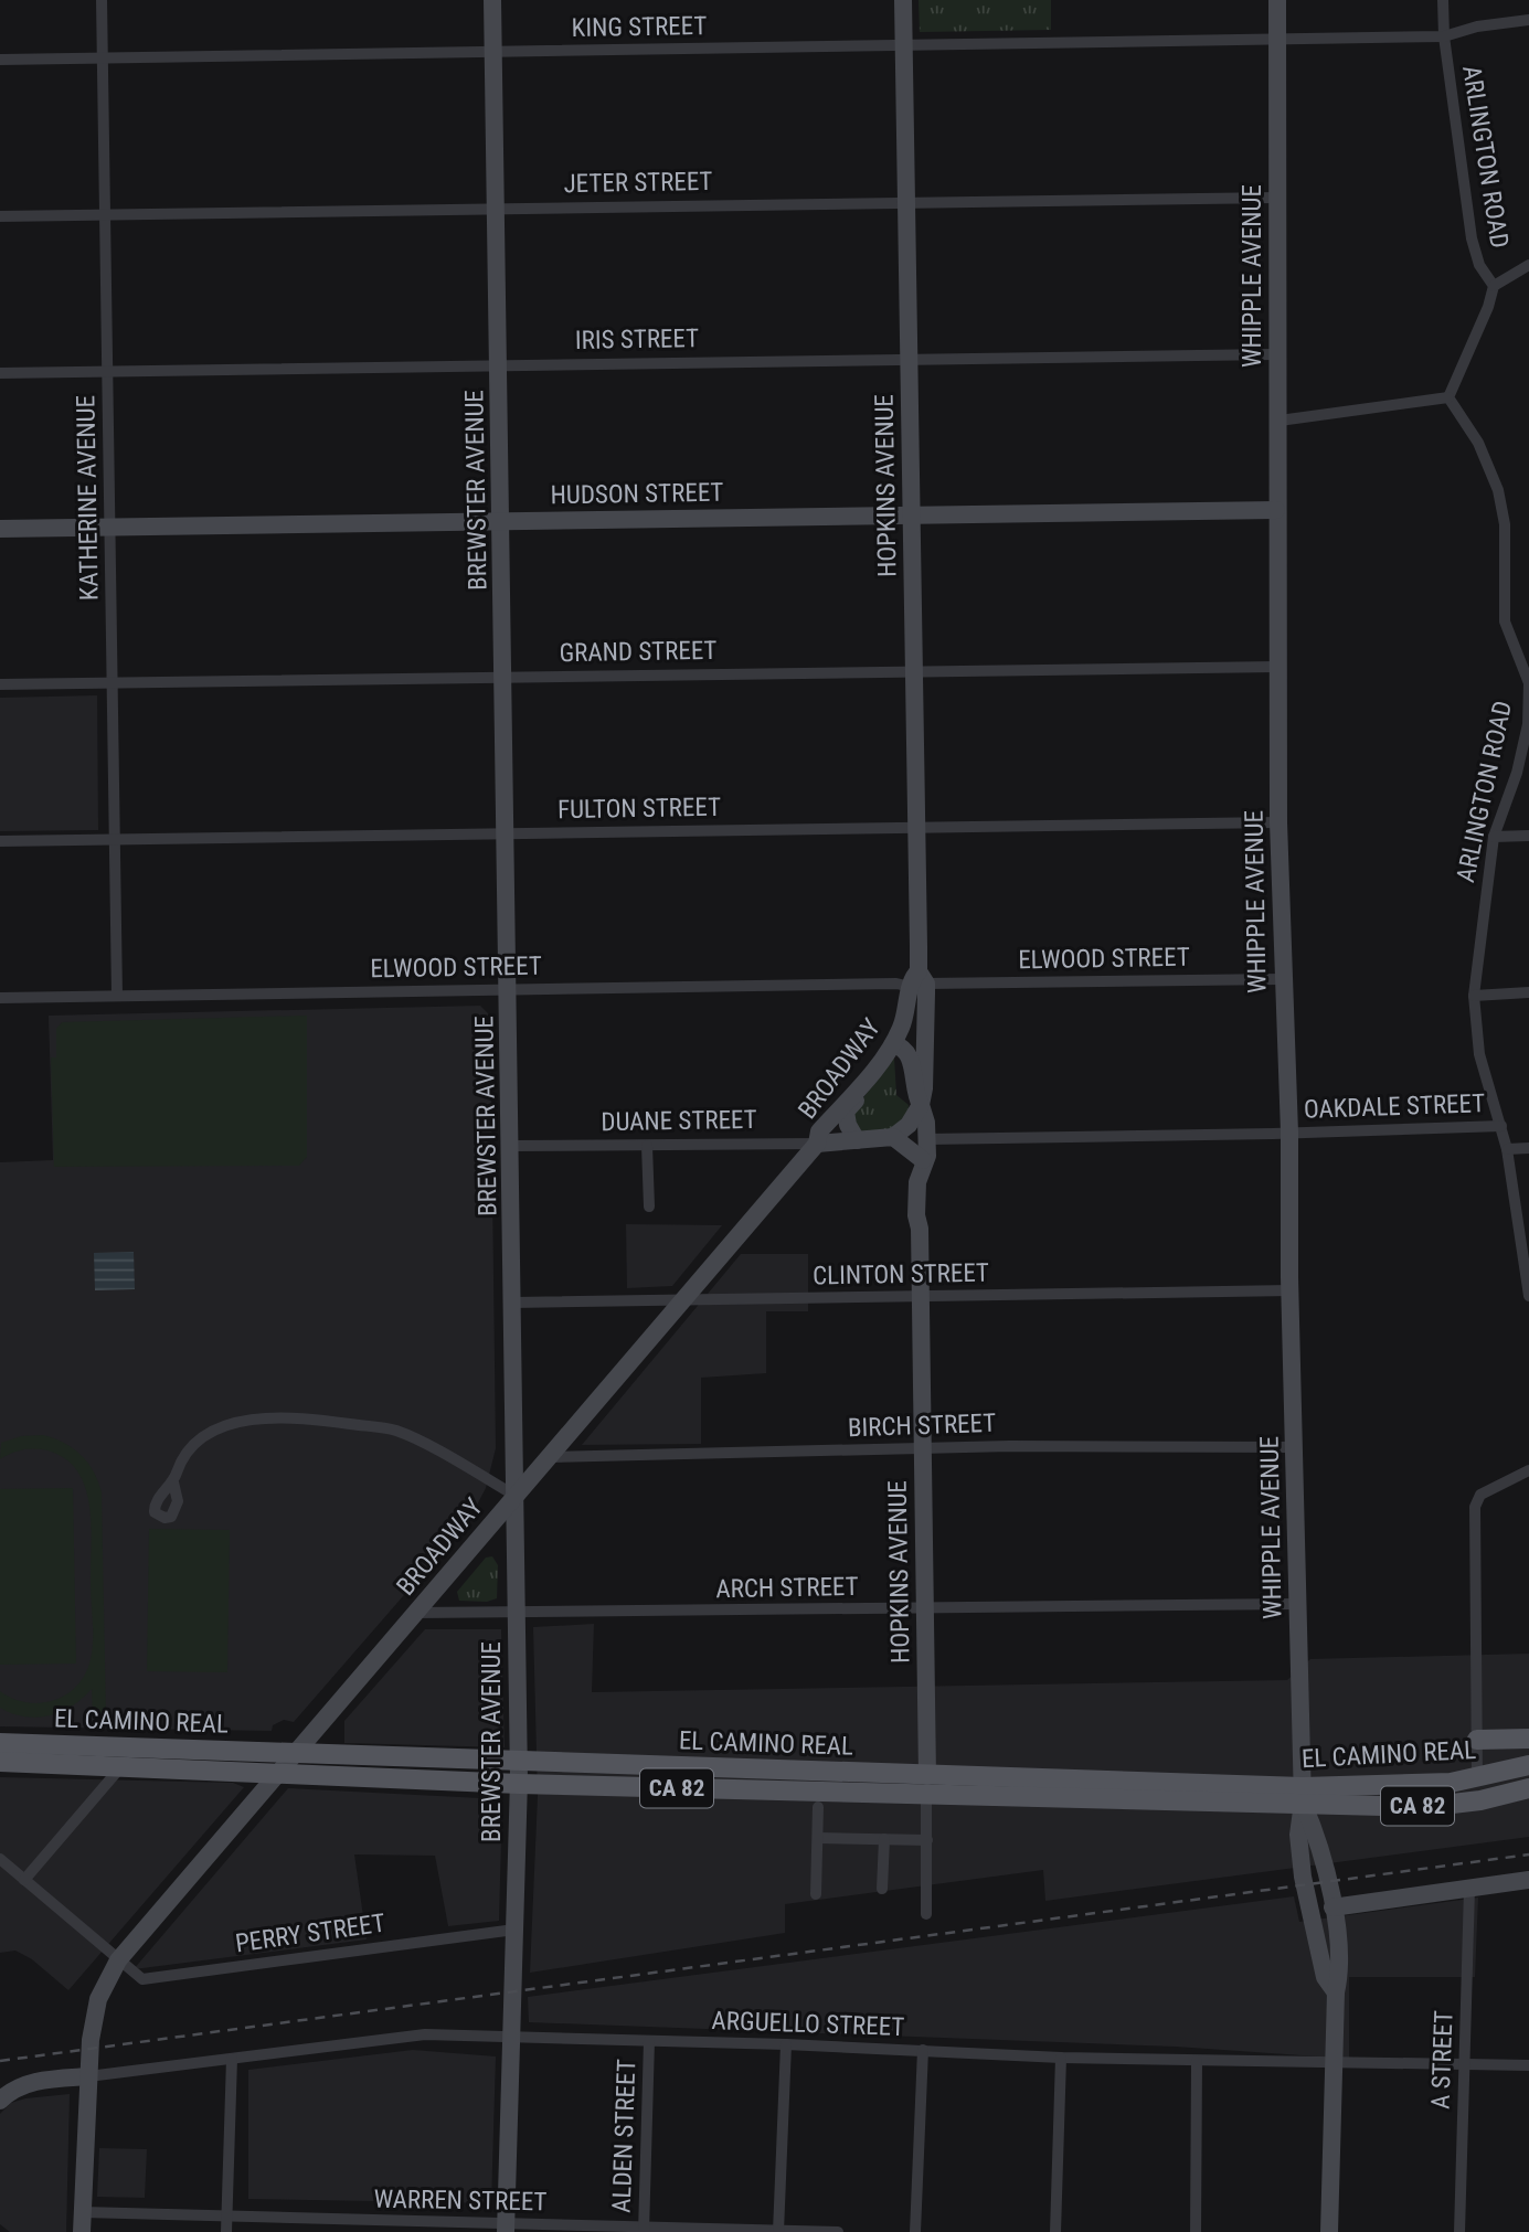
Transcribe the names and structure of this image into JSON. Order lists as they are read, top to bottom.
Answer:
{
  "streets": {
    "main road": ["EL CAMINO REAL", "CA 82"],
    "street": [
      "KING STREET",
      "ARLINGTON ROAD",
      "JETER STREET",
      "WHIPPLE AVENUE",
      "IRIS STREET",
      "HOPKINS AVENUE",
      "BREWSTER AVENUE",
      "HUDSON STREET",
      "KATHERINE AVENUE",
      "GRAND STREET",
      "FULTON STREET",
      "ELWOOD STREET",
      "BROADWAY",
      "OAKDALE STREET",
      "DUANE STREET",
      "CLINTON STREET",
      "BIRCH STREET",
      "ARCH STREET",
      "PERRY STREET",
      "ARGUELLO STREET",
      "A STREET",
      "ALDEN STREET",
      "WARREN STREET"
    ]
  },
  "crossings": [
    ["KING STREET", "ARLINGTON ROAD"],
    ["KING STREET", "WHIPPLE AVENUE"],
    ["KING STREET", "HOPKINS AVENUE"],
    ["KING STREET", "BREWSTER AVENUE"],
    ["KING STREET", "KATHERINE AVENUE"],
    ["ARLINGTON ROAD", "OAKDALE STREET"],
    ["JETER STREET", "WHIPPLE AVENUE"],
    ["JETER STREET", "HOPKINS AVENUE"],
    ["JETER STREET", "BREWSTER AVENUE"],
    ["JETER STREET", "KATHERINE AVENUE"],
    ["WHIPPLE AVENUE", "IRIS STREET"],
    ["WHIPPLE AVENUE", "HUDSON STREET"],
    ["WHIPPLE AVENUE", "GRAND STREET"],
    ["WHIPPLE AVENUE", "FULTON STREET"],
    ["WHIPPLE AVENUE", "ELWOOD STREET"],
    ["WHIPPLE AVENUE", "OAKDALE STREET"],
    ["WHIPPLE AVENUE", "CLINTON STREET"],
    ["WHIPPLE AVENUE", "BIRCH STREET"],
    ["WHIPPLE AVENUE", "ARCH STREET"],
    ["WHIPPLE AVENUE", "EL CAMINO REAL"],
    ["WHIPPLE AVENUE", "ARGUELLO STREET"],
    ["IRIS STREET", "HOPKINS AVENUE"],
    ["IRIS STREET", "BREWSTER AVENUE"],
    ["IRIS STREET", "KATHERINE AVENUE"],
    ["HOPKINS AVENUE", "HUDSON STREET"],
    ["HOPKINS AVENUE", "GRAND STREET"],
    ["HOPKINS AVENUE", "FULTON STREET"],
    ["HOPKINS AVENUE", "ELWOOD STREET"],
    ["HOPKINS AVENUE", "BROADWAY"],
    ["HOPKINS AVENUE", "CLINTON STREET"],
    ["HOPKINS AVENUE", "BIRCH STREET"],
    ["HOPKINS AVENUE", "ARCH STREET"],
    ["HOPKINS AVENUE", "EL CAMINO REAL"],
    ["BREWSTER AVENUE", "HUDSON STREET"],
    ["BREWSTER AVENUE", "GRAND STREET"],
    ["BREWSTER AVENUE", "FULTON STREET"],
    ["BREWSTER AVENUE", "ELWOOD STREET"],
    ["BREWSTER AVENUE", "BROADWAY"],
    ["BREWSTER AVENUE", "DUANE STREET"],
    ["BREWSTER AVENUE", "CLINTON STREET"],
    ["BREWSTER AVENUE", "ARCH STREET"],
    ["BREWSTER AVENUE", "EL CAMINO REAL"],
    ["BREWSTER AVENUE", "PERRY STREET"],
    ["BREWSTER AVENUE", "ARGUELLO STREET"],
    ["BREWSTER AVENUE", "WARREN STREET"],
    ["HUDSON STREET", "KATHERINE AVENUE"],
    ["KATHERINE AVENUE", "GRAND STREET"],
    ["KATHERINE AVENUE", "FULTON STREET"],
    ["KATHERINE AVENUE", "ELWOOD STREET"],
    ["ELWOOD STREET", "BROADWAY"],
    ["BROADWAY", "DUANE STREET"],
    ["BROADWAY", "CLINTON STREET"],
    ["BROADWAY", "BIRCH STREET"],
    ["BROADWAY", "ARCH STREET"],
    ["BROADWAY", "EL CAMINO REAL"],
    ["BROADWAY", "PERRY STREET"],
    ["BROADWAY", "ARGUELLO STREET"],
    ["BROADWAY", "WARREN STREET"],
    ["ARGUELLO STREET", "A STREET"],
    ["ARGUELLO STREET", "ALDEN STREET"],
    ["ALDEN STREET", "WARREN STREET"]
  ]
}
